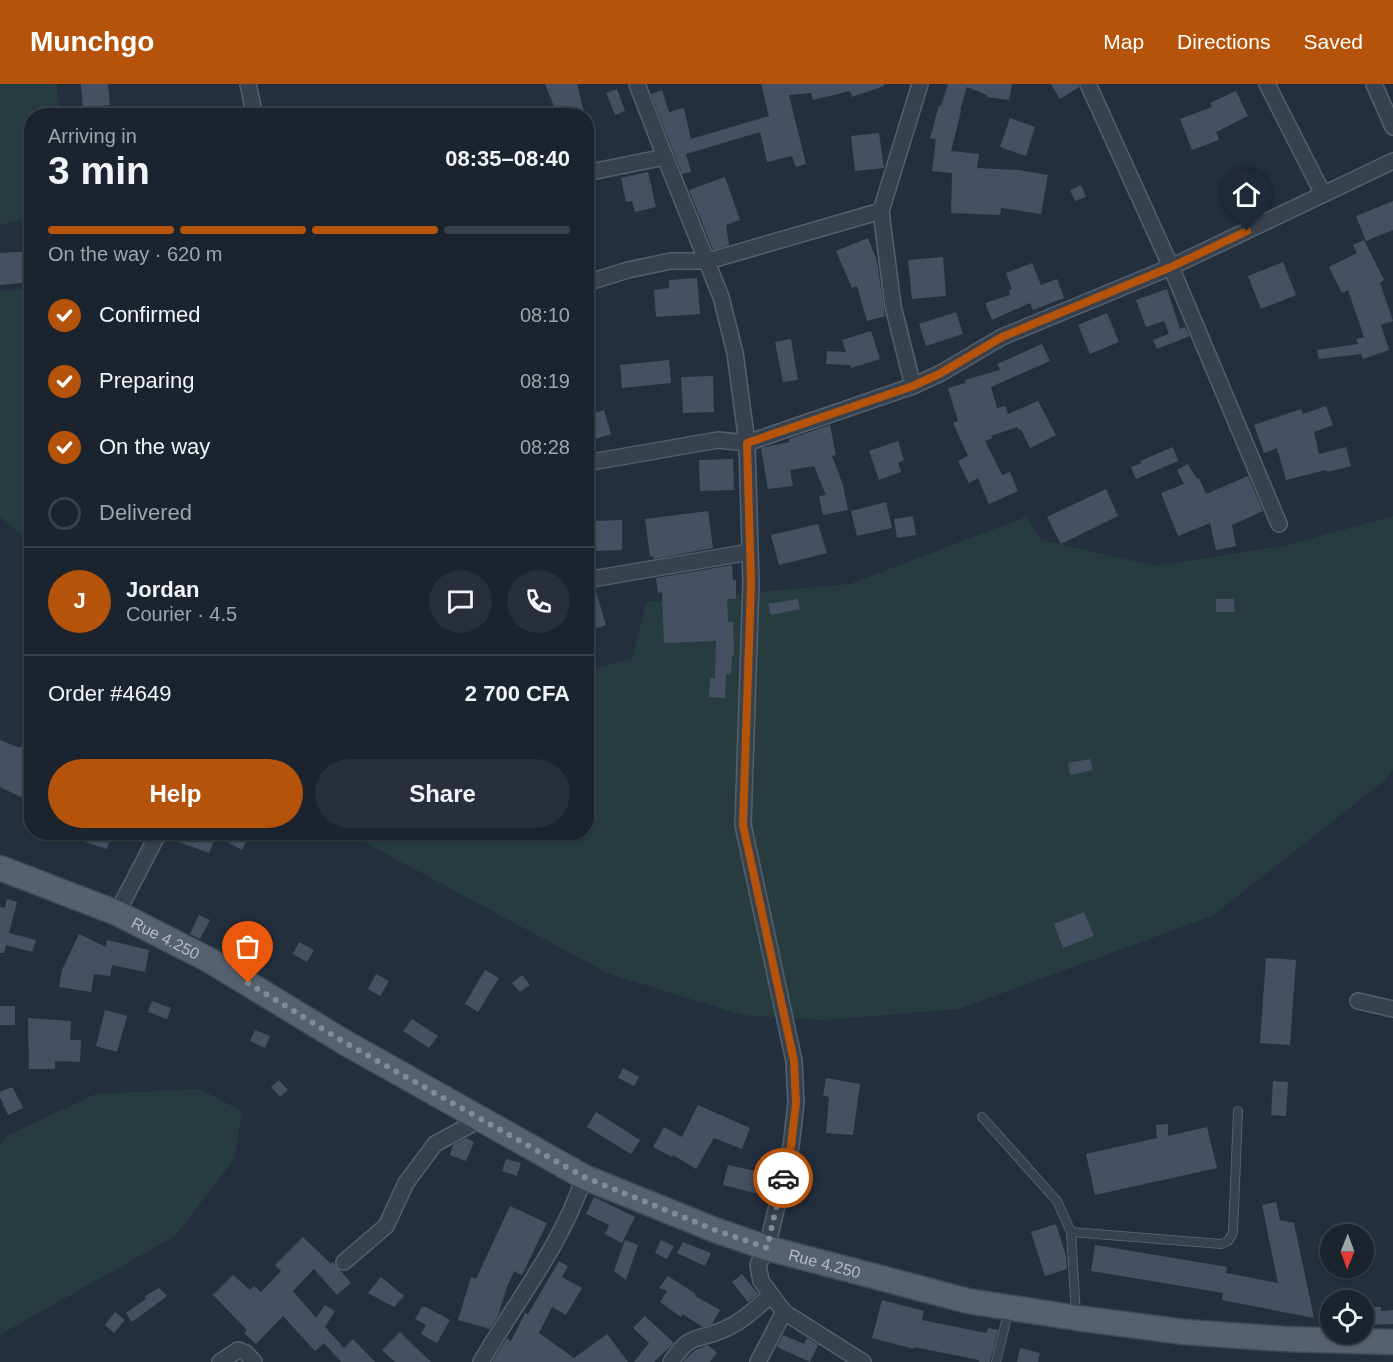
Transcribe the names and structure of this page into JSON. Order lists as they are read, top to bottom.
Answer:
{
  "streets": {
    "main road": ["Rue 4.250"]
  },
  "north": "bottom",
  "page": {
    "header": "Munchgo",
    "nav": ["Map", "Directions", "Saved"],
    "heading": ["3 min", "Arriving in", "08:35–08:40"],
    "panel": [
      "Jordan",
      "Courier · 4.5",
      "Order #4649",
      "2 700 CFA"
    ],
    "bar": "On the way · 620 m",
    "list": [
      ["Confirmed", "08:10"],
      ["Preparing", "08:19"],
      ["On the way", "08:28"],
      "Delivered"
    ],
    "round": "J",
    "buttons": ["Help", "Share"]
  }
}
